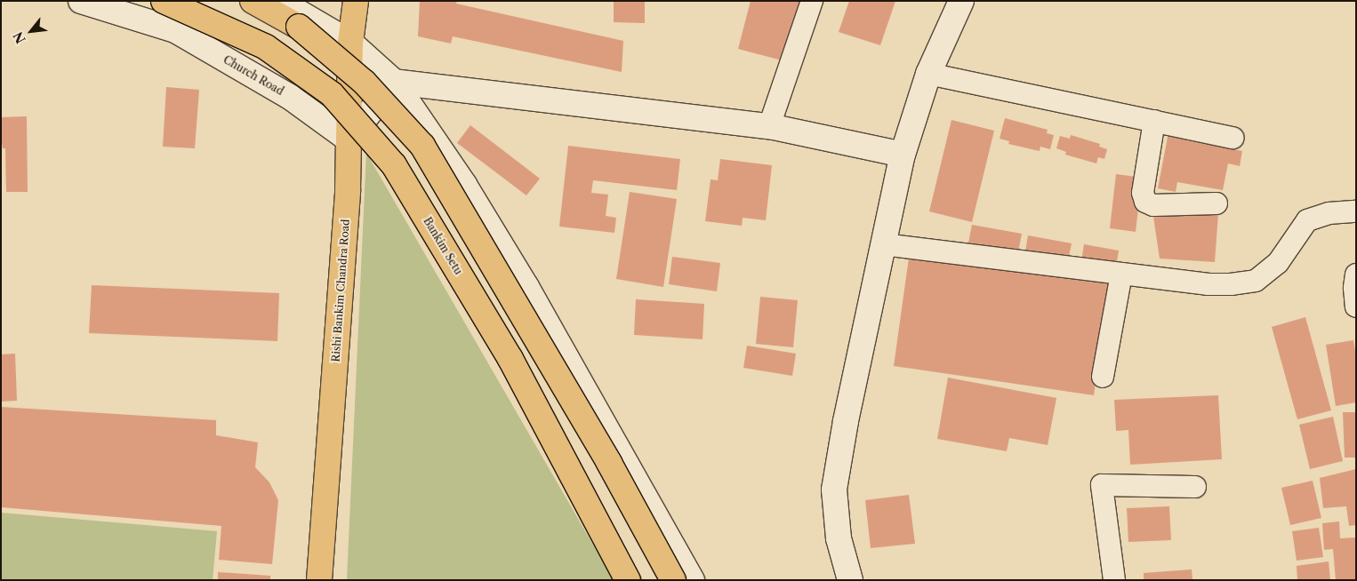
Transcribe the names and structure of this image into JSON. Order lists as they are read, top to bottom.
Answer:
{
  "streets": {
    "main road": ["Bankim Setu", "Rishi Bankim Chandra Road"],
    "street": ["Church Road"]
  },
  "crossings": [
    ["Church Road", "Rishi Bankim Chandra Road"]
  ],
  "north": "bottom left"
}
